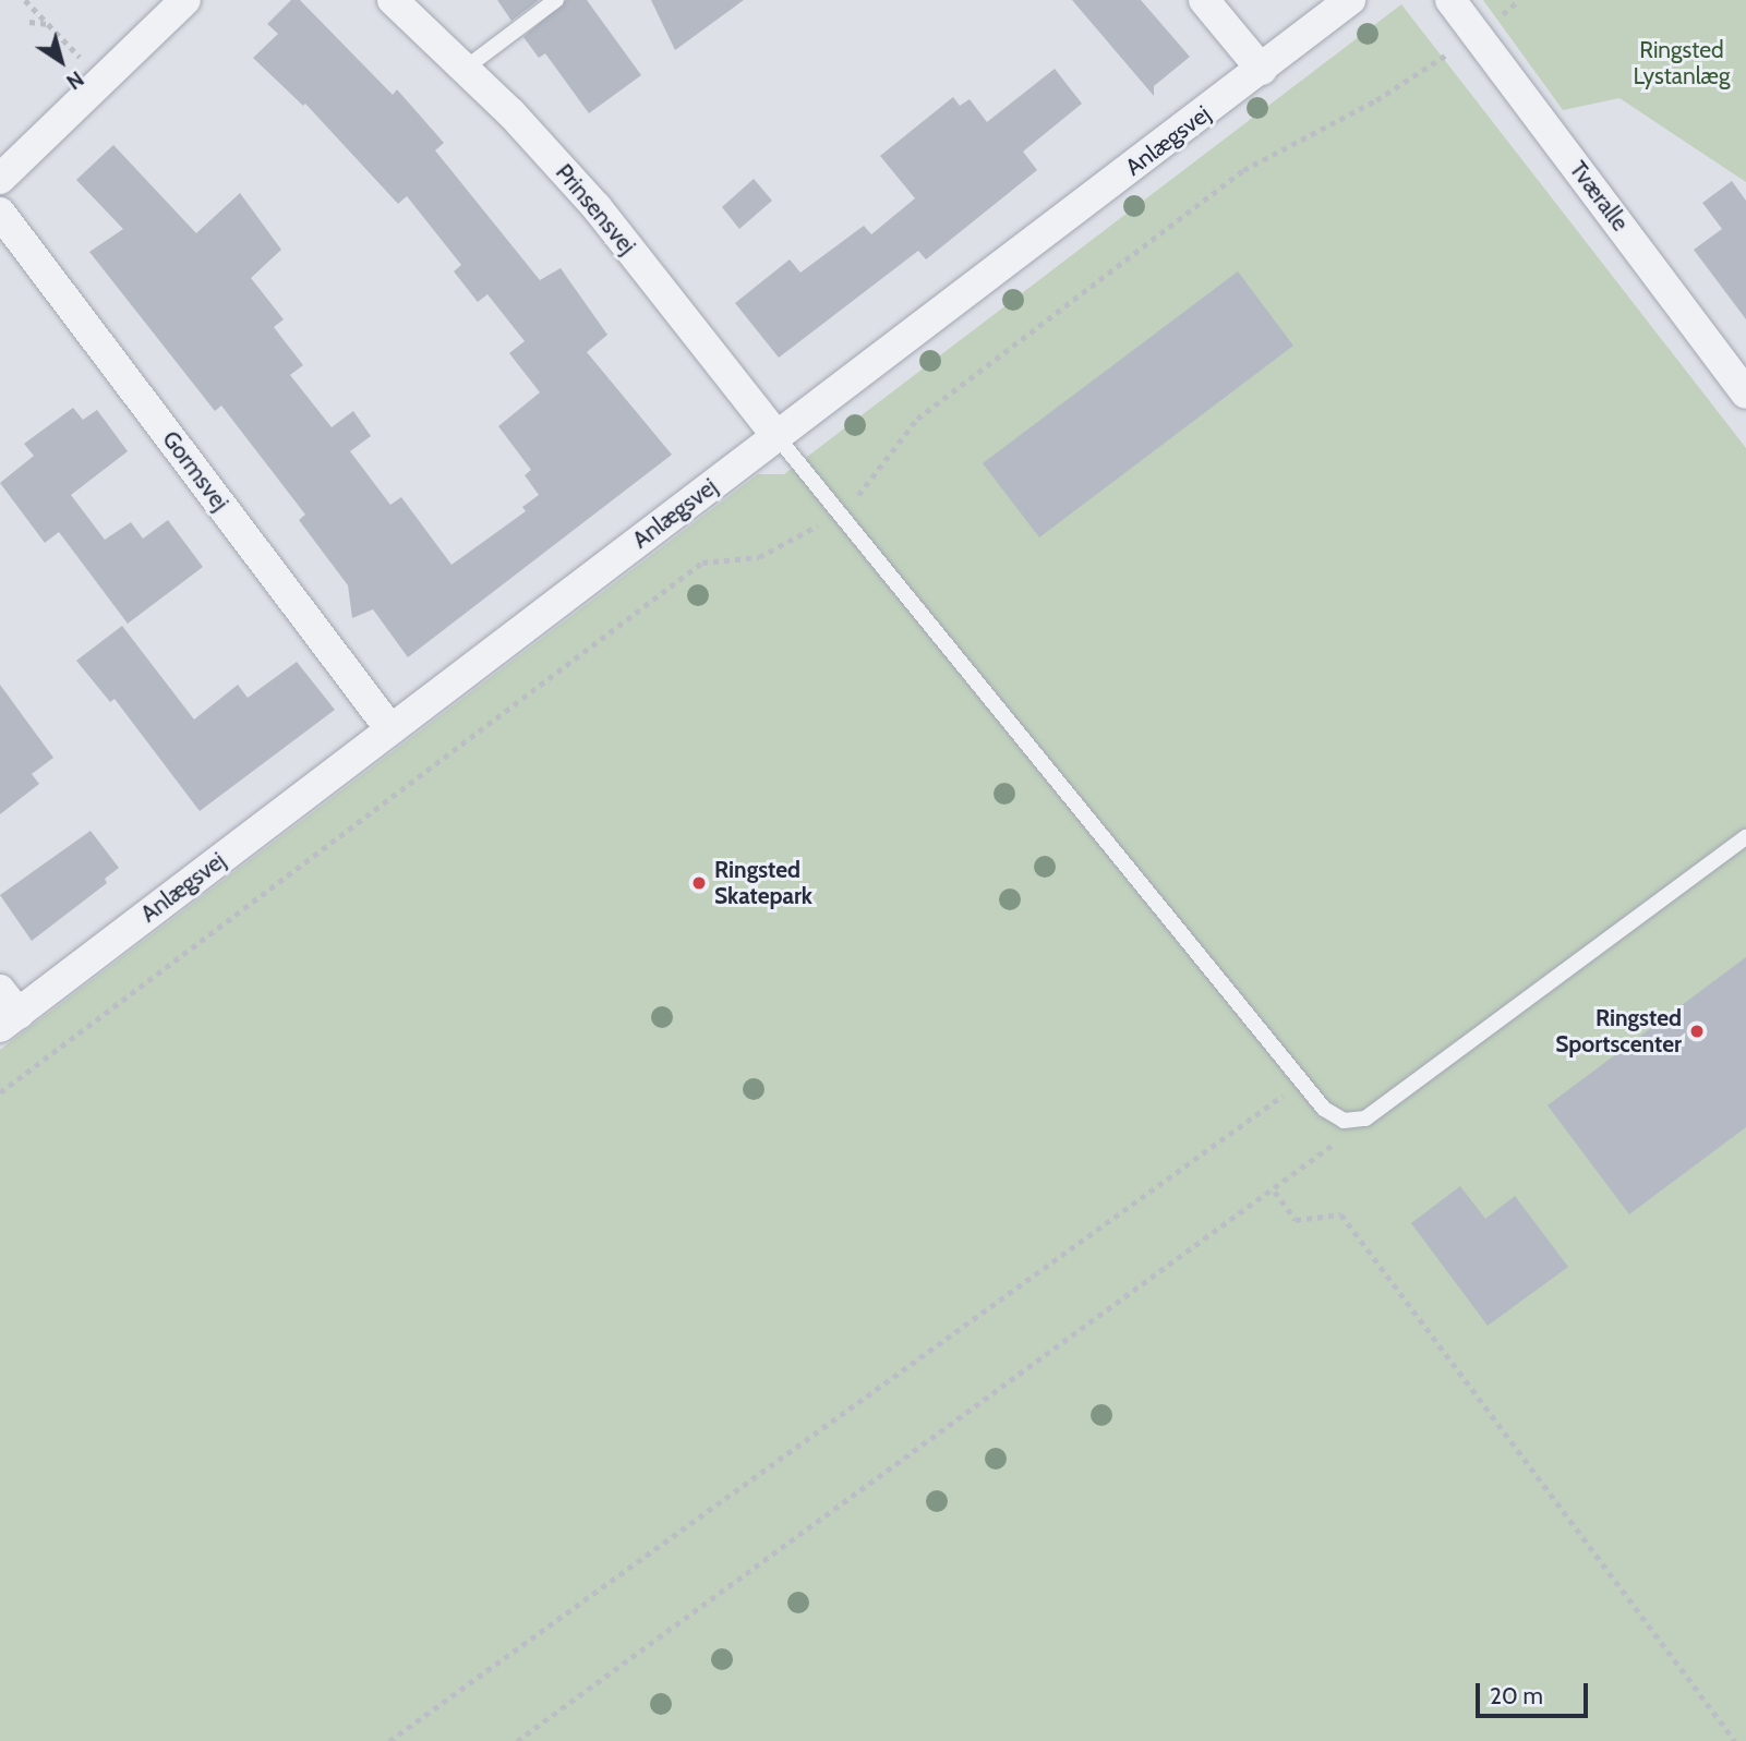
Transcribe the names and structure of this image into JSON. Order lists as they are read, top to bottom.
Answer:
{
  "streets": {
    "street": [
      "Anlægsvej",
      "Tværalle",
      "Prinsensvej",
      "Gormsvej"
    ]
  },
  "crossings": [
    ["Anlægsvej", "Prinsensvej"],
    ["Anlægsvej", "Gormsvej"]
  ],
  "parks": ["Ringsted Lystanlæg"],
  "places": ["Ringsted Skatepark", "Ringsted Sportscenter"],
  "scale_bar": "20 m",
  "north": "bottom right"
}
